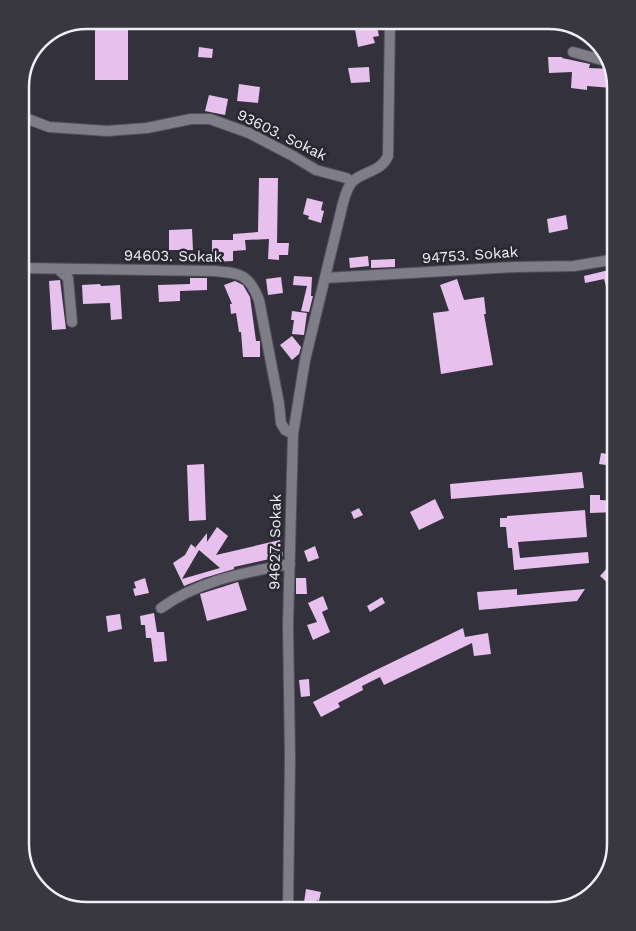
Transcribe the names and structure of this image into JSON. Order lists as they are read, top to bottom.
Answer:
{
  "streets": {
    "street": [
      "93603. Sokak",
      "94753. Sokak",
      "94603. Sokak",
      "94627. Sokak"
    ]
  },
  "crossings": [
    ["93603. Sokak", "94627. Sokak"],
    ["94753. Sokak", "94627. Sokak"],
    ["94603. Sokak", "94627. Sokak"]
  ]
}
